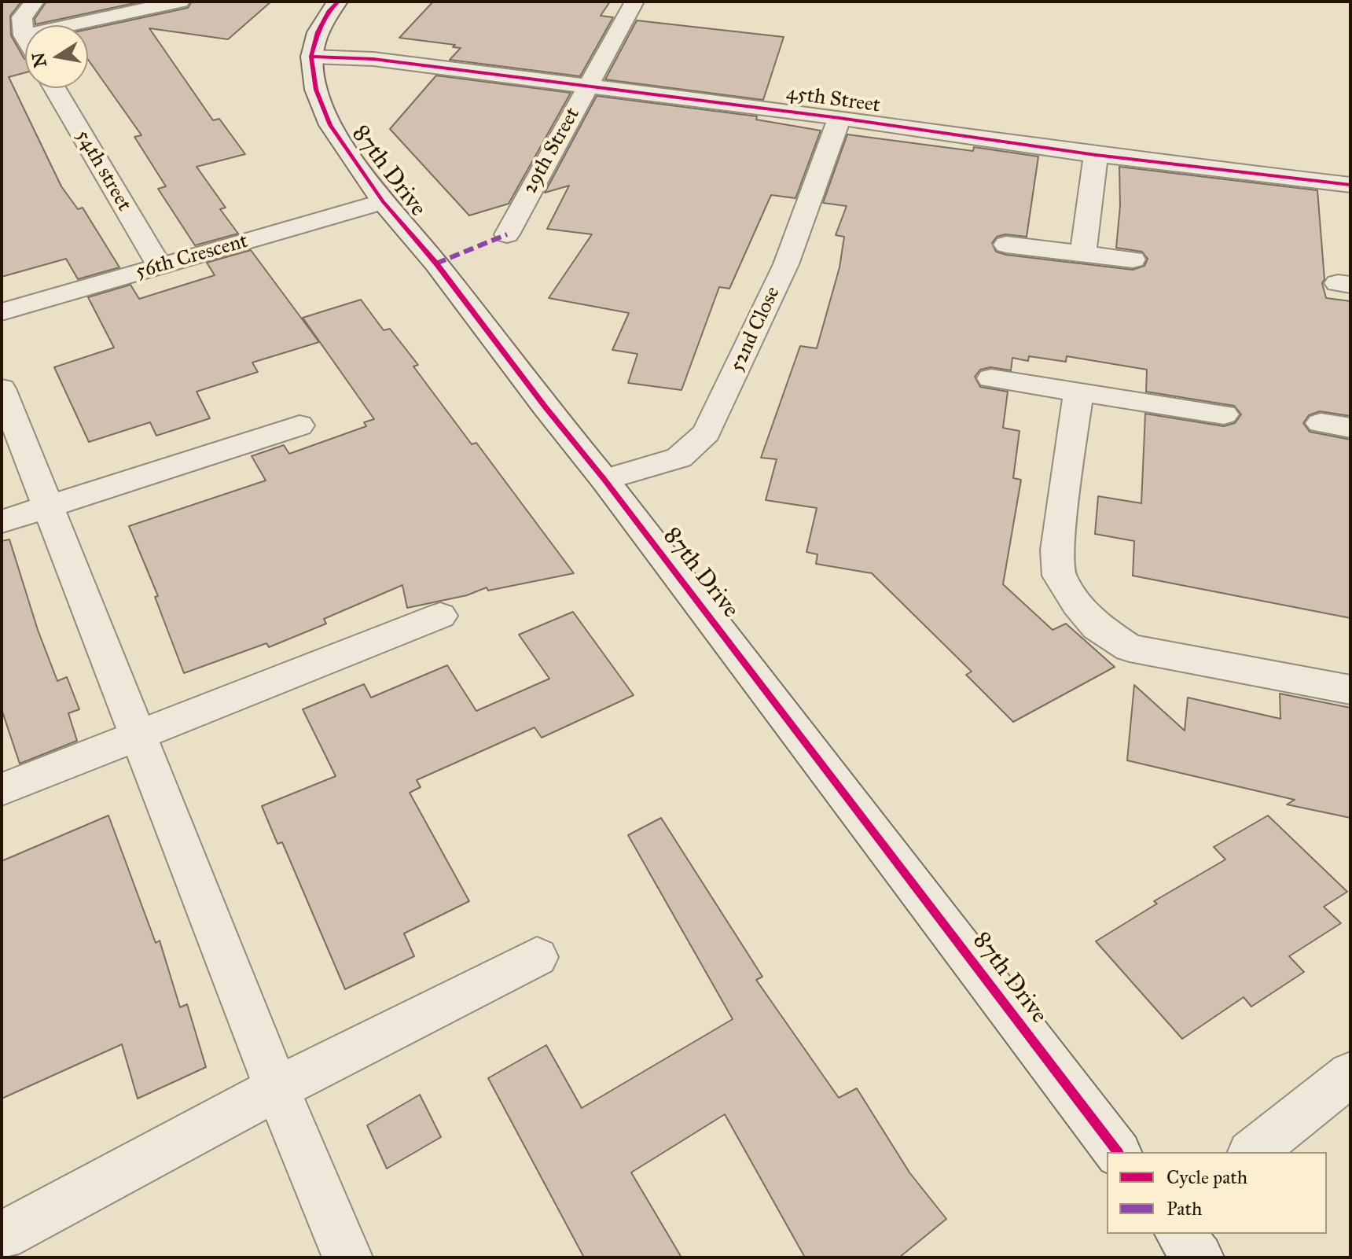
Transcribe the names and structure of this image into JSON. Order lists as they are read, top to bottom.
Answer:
{
  "streets": {
    "street": [
      "45th Street",
      "29th Street",
      "54th street",
      "87th Drive",
      "56th Crescent",
      "52nd Close"
    ]
  },
  "crossings": [
    ["45th Street", "29th Street"],
    ["45th Street", "87th Drive"],
    ["45th Street", "52nd Close"],
    ["54th street", "56th Crescent"],
    ["87th Drive", "56th Crescent"],
    ["87th Drive", "52nd Close"]
  ],
  "legend": ["Cycle path", "Path"],
  "north": "left"
}
